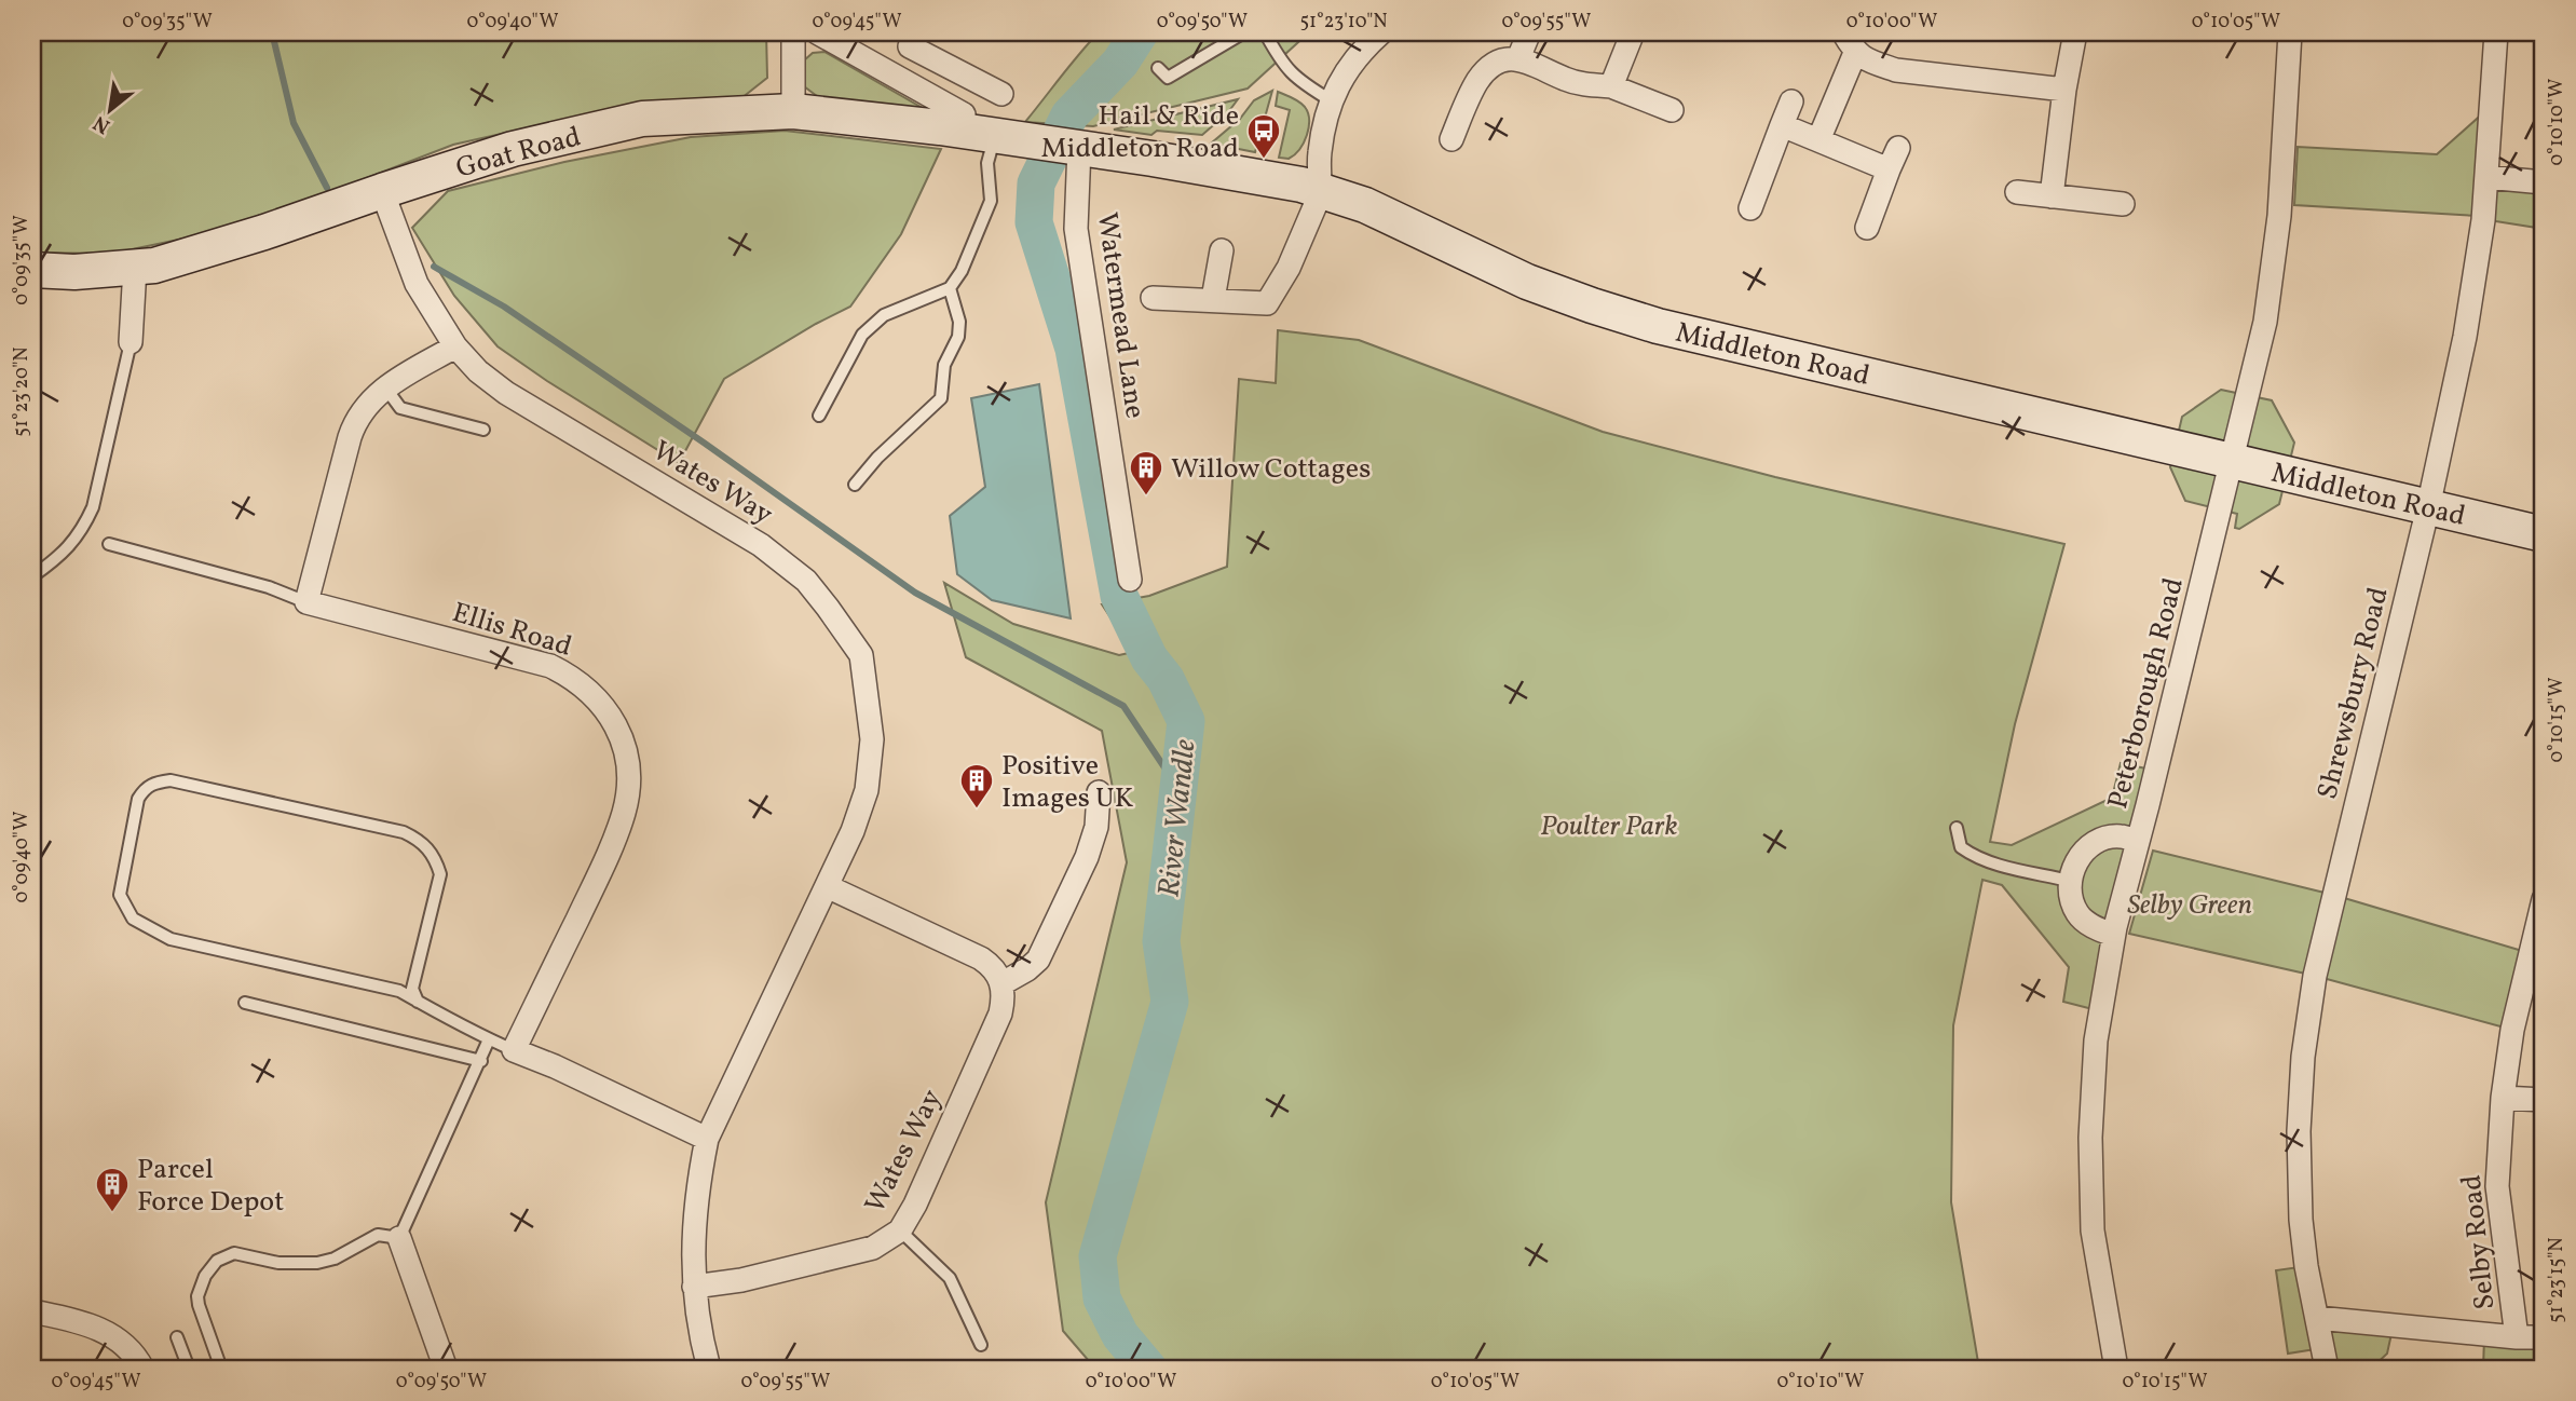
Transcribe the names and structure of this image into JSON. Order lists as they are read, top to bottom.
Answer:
{
  "streets": {
    "street": [
      "Goat Road",
      "Watermead Lane",
      "Middleton Road",
      "Wates Way",
      "Ellis Road",
      "Peterborough Road",
      "Shrewsbury Road",
      "Selby Road"
    ]
  },
  "crossings": [
    ["Goat Road", "Middleton Road"],
    ["Goat Road", "Wates Way"],
    ["Watermead Lane", "Middleton Road"],
    ["Middleton Road", "Peterborough Road"],
    ["Middleton Road", "Shrewsbury Road"]
  ],
  "water": ["River Wandle"],
  "parks": ["Poulter Park", "Selby Green"],
  "places": {
    "bus stop": ["Hail & Ride Middleton Road"],
    "building": ["Willow Cottages", "Positive Images UK", "Parcel Force Depot"]
  },
  "north": "bottom left",
  "coordinates": [
    "0°09'35\"W",
    "0°09'40\"W",
    "0°09'45\"W",
    "0°09'50\"W",
    "51°23'10\"N",
    "0°09'55\"W",
    "0°10'00\"W",
    "0°10'05\"W",
    "0°10'10\"W",
    "51°23'20\"N",
    "0°10'15\"W",
    "51°23'15\"N"
  ]
}
